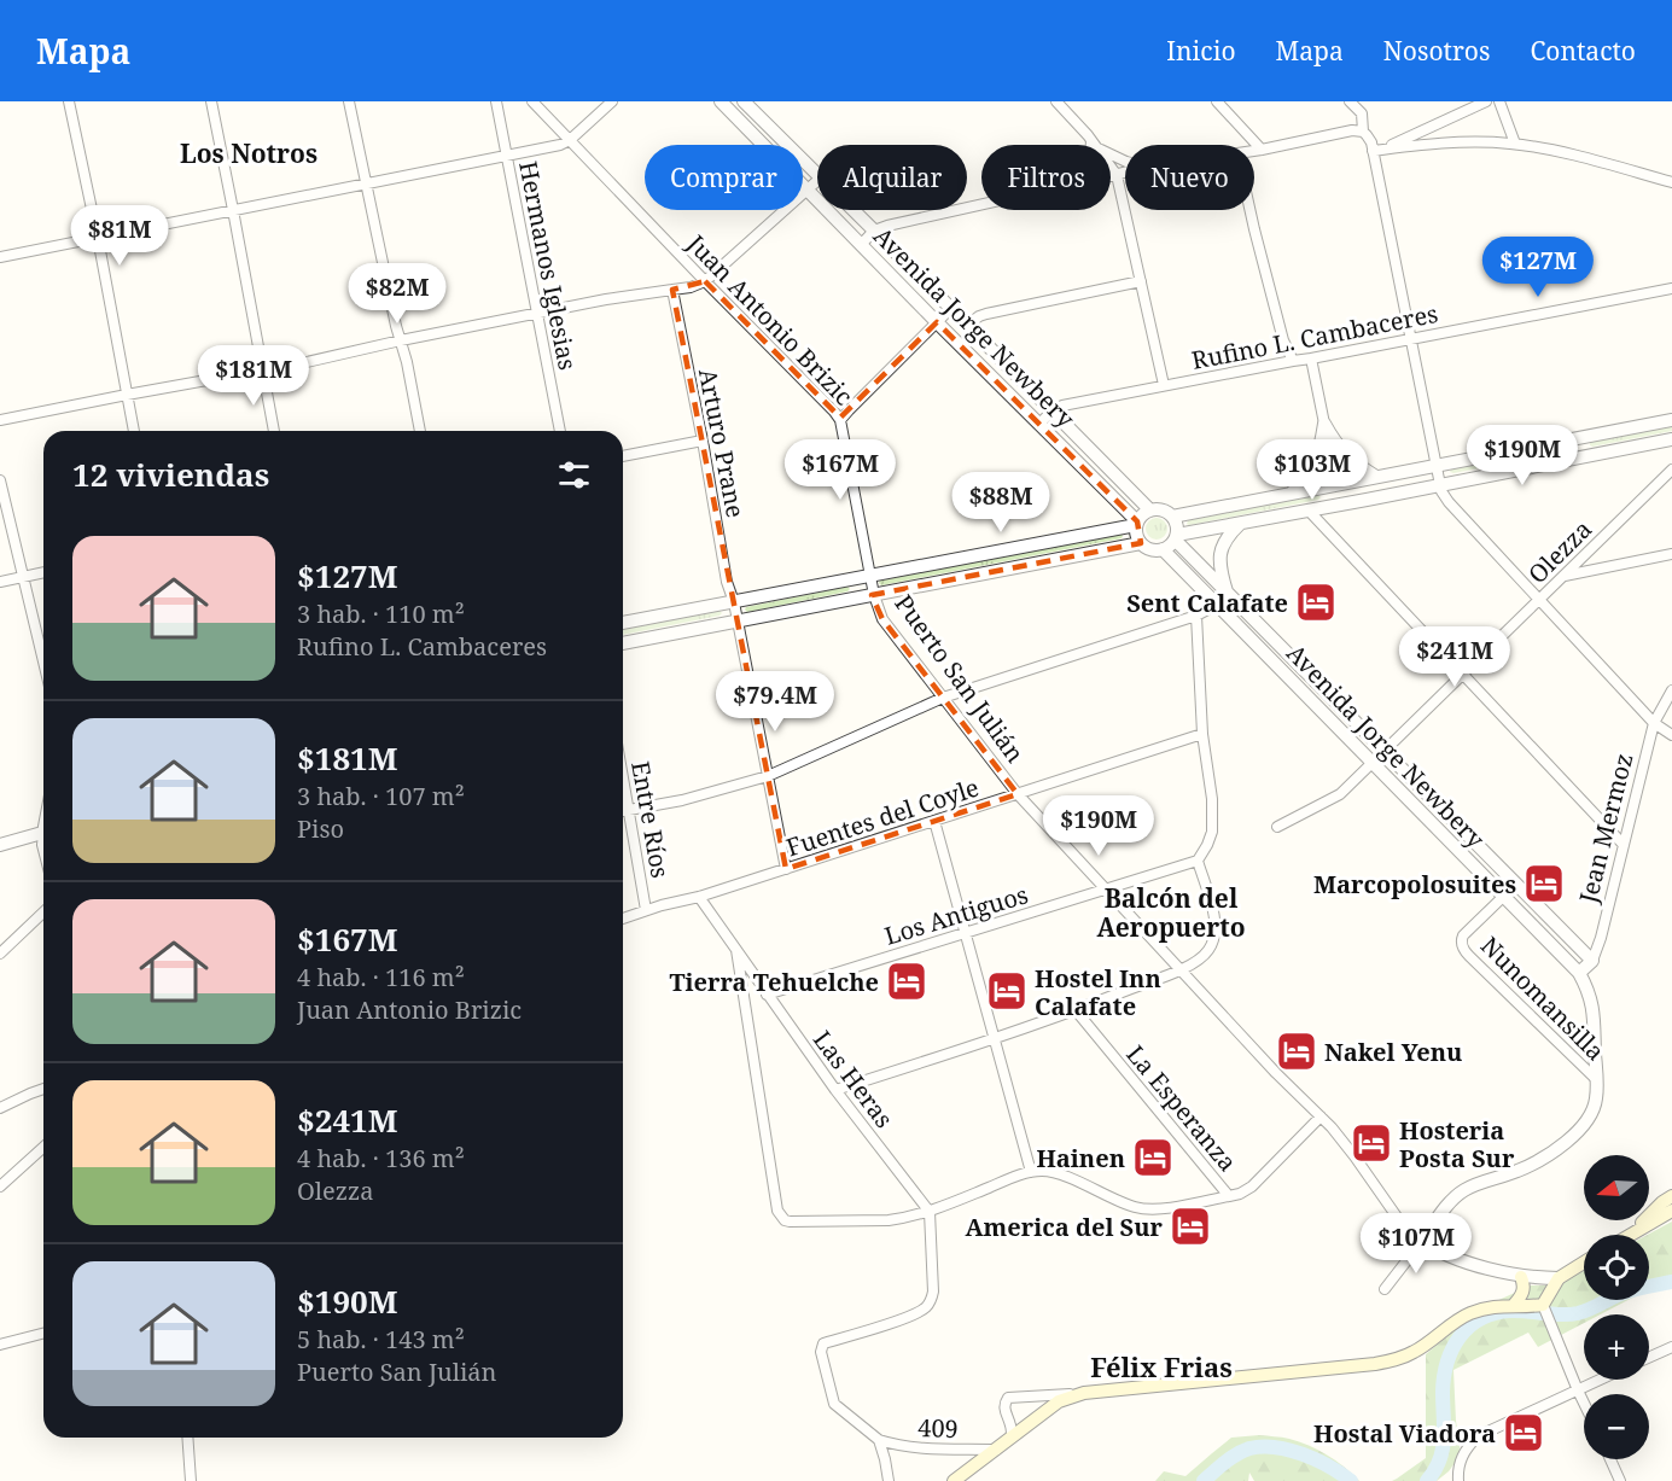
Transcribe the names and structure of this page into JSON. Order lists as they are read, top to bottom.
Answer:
{
  "streets": {
    "street": [
      "Hermanos Iglesias",
      "Juan Antonio Brizic",
      "Avenida Jorge Newbery",
      "Rufino L. Cambaceres",
      "Arturo Prane",
      "Olezza",
      "Puerto San Julián",
      "Fuentes del Coyle",
      "Entre Ríos",
      "Jean Mermoz",
      "Los Antiguos",
      "Nunomansilla",
      "Las Heras",
      "La Esperanza",
      "409"
    ]
  },
  "crossings": [
    ["Juan Antonio Brizic", "Puerto San Julián"],
    ["Avenida Jorge Newbery", "Rufino L. Cambaceres"],
    ["Avenida Jorge Newbery", "Olezza"],
    ["Avenida Jorge Newbery", "Jean Mermoz"],
    ["Avenida Jorge Newbery", "Nunomansilla"],
    ["Arturo Prane", "Fuentes del Coyle"],
    ["Puerto San Julián", "Fuentes del Coyle"],
    ["Puerto San Julián", "Los Antiguos"],
    ["Fuentes del Coyle", "Entre Ríos"],
    ["Fuentes del Coyle", "Las Heras"],
    ["Los Antiguos", "Las Heras"]
  ],
  "districts": ["Los Notros", "Balcón del Aeropuerto", "Félix Frias"],
  "places": {
    "hotel": [
      "Sent Calafate",
      "Marcopolosuites",
      "Tierra Tehuelche",
      "Hostel Inn Calafate",
      "Nakel Yenu",
      "Hosteria Posta Sur",
      "Hainen",
      "America del Sur",
      "Hostal Viadora"
    ]
  },
  "north": "left",
  "page": {
    "header": "Mapa",
    "nav": [
      "Inicio",
      "Mapa",
      "Nosotros",
      "Contacto"
    ],
    "chip": [
      "Comprar",
      "Alquilar",
      "Filtros",
      "Nuevo"
    ],
    "price": [
      "$81M",
      "$127M",
      "$82M",
      "$181M",
      "$190M",
      "$167M",
      "$103M",
      "$88M",
      "$241M",
      "$79.4M",
      "$190M",
      "$107M"
    ],
    "heading": "12 viviendas",
    "list": [
      {
        "name": "$127M",
        "note": "3 hab. · 110 m² · Rufino L. Cambaceres"
      },
      {
        "name": "$181M",
        "note": "3 hab. · 107 m² · Piso"
      },
      {
        "name": "$167M",
        "note": "4 hab. · 116 m² · Juan Antonio Brizic"
      },
      {
        "name": "$241M",
        "note": "4 hab. · 136 m² · Olezza"
      },
      {
        "name": "$190M",
        "note": "5 hab. · 143 m² · Puerto San Julián"
      }
    ],
    "map_buttons": ["+", "−"]
  }
}
